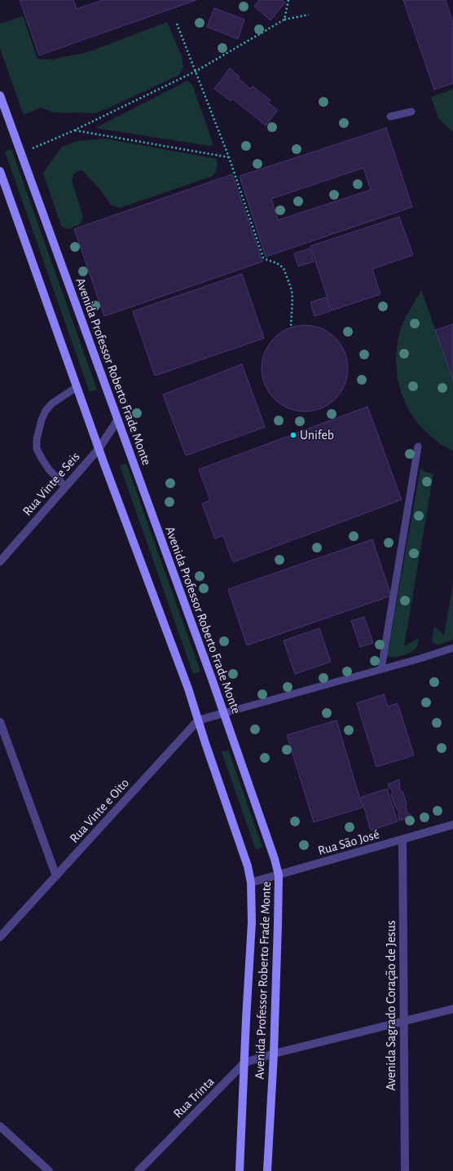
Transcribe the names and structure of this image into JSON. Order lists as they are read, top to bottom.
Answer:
{
  "streets": {
    "main road": ["Avenida Professor Roberto Frade Monte"],
    "street": [
      "Rua Vinte e Seis",
      "Rua Vinte e Oito",
      "Rua São José",
      "Avenida Sagrado Coração de Jesus",
      "Rua Trinta"
    ]
  },
  "crossings": [
    ["Avenida Professor Roberto Frade Monte", "Rua Vinte e Seis"],
    ["Avenida Professor Roberto Frade Monte", "Rua Vinte e Oito"],
    ["Avenida Professor Roberto Frade Monte", "Rua São José"],
    ["Avenida Professor Roberto Frade Monte", "Rua Trinta"],
    ["Rua São José", "Avenida Sagrado Coração de Jesus"],
    ["Avenida Sagrado Coração de Jesus", "Rua Trinta"]
  ],
  "places": ["Unifeb"]
}
